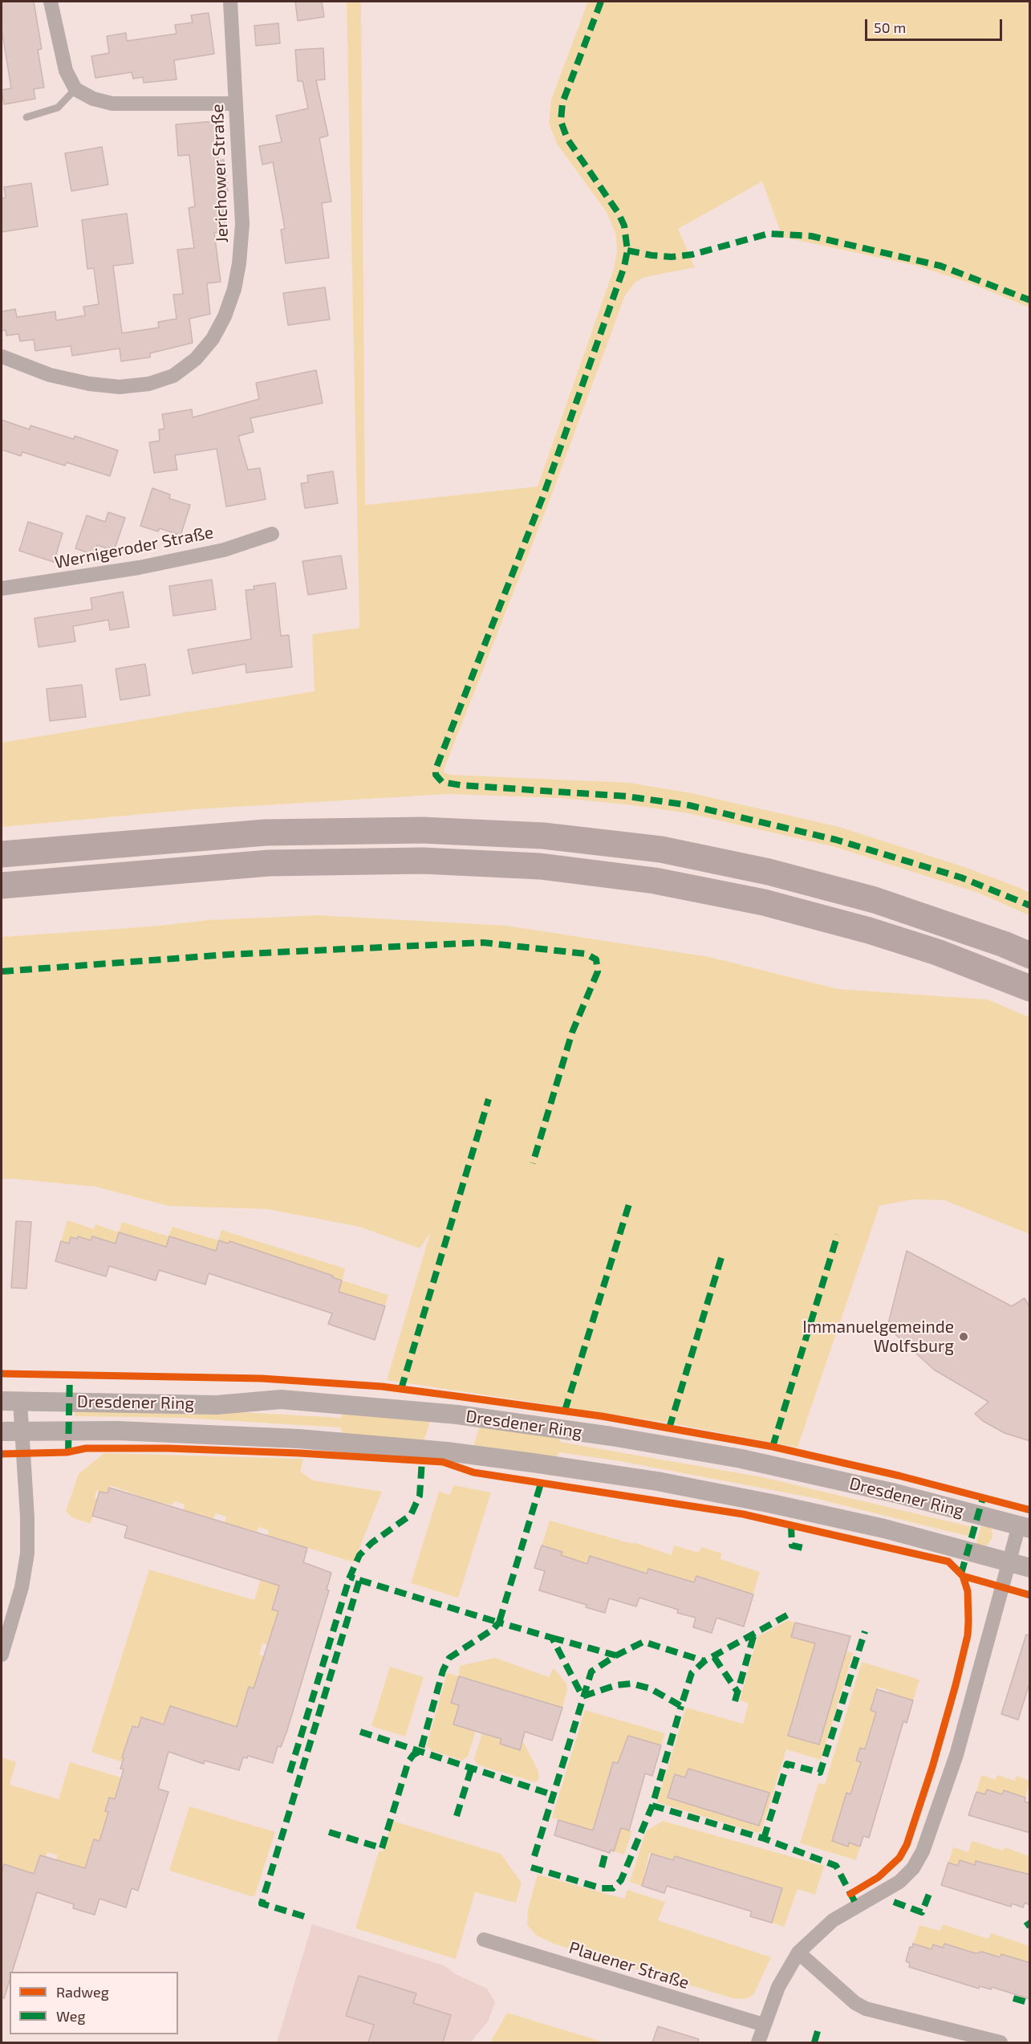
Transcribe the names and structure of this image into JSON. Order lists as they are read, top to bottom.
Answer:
{
  "streets": {
    "street": [
      "Jerichower Straße",
      "Wernigeroder Straße",
      "Dresdener Ring",
      "Plauener Straße"
    ]
  },
  "places": ["Immanuelgemeinde Wolfsburg"],
  "legend": ["Radweg", "Weg"],
  "scale_bar": "50 m"
}
